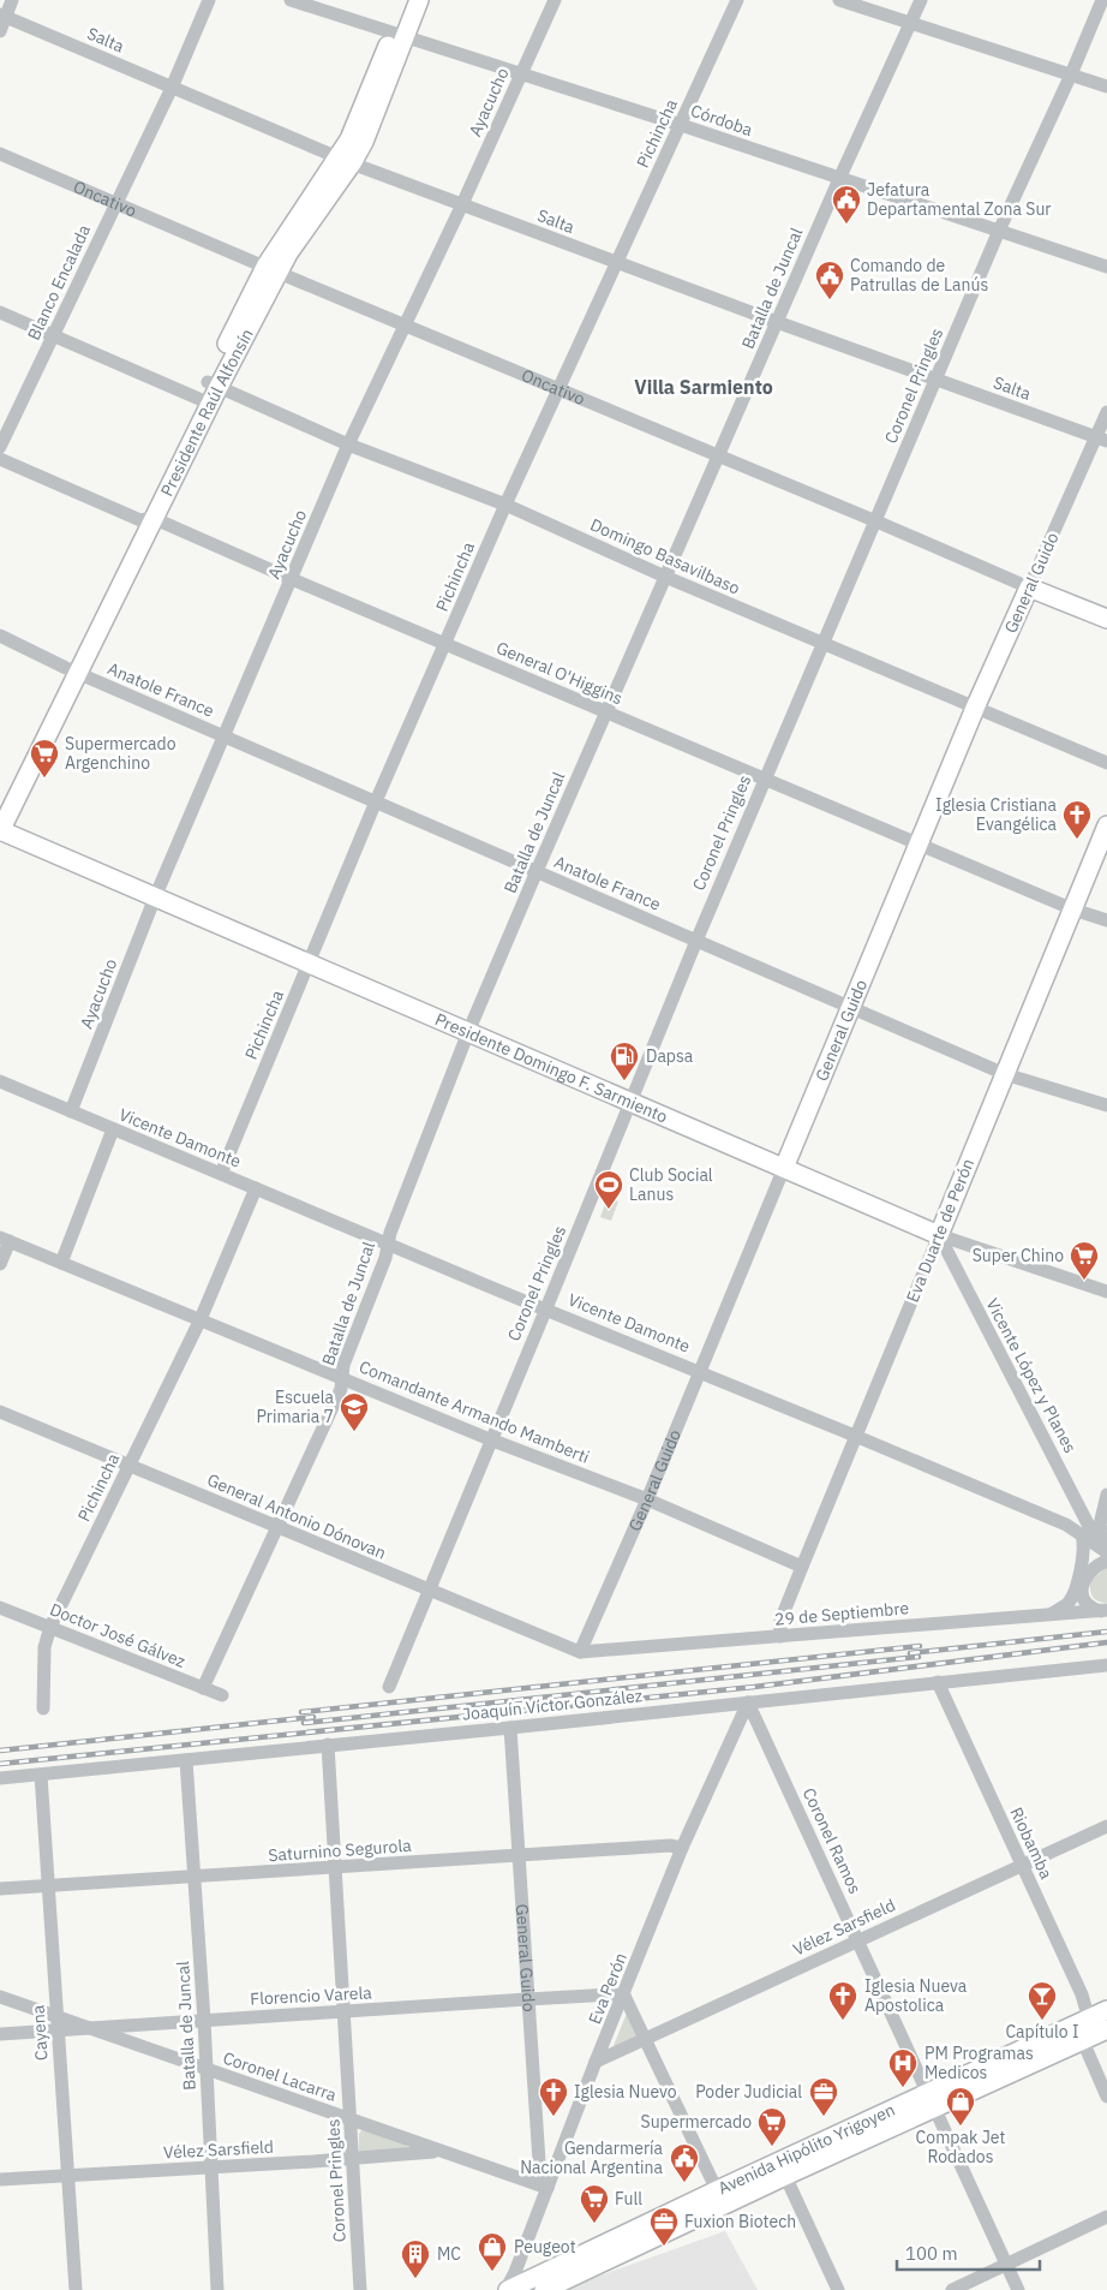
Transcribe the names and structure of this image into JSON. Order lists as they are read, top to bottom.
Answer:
{
  "streets": {
    "main road": [
      "Oncativo",
      "Presidente Raúl Alfonsín",
      "General Guido",
      "Presidente Domingo F. Sarmiento",
      "Eva Duarte de Perón",
      "Avenida Hipólito Yrigoyen"
    ],
    "street": [
      "Salta",
      "Ayacucho",
      "Córdoba",
      "Pichincha",
      "Blanco Encalada",
      "Batalla de Juncal",
      "Coronel Pringles",
      "Domingo Basavilbaso",
      "General O'Higgins",
      "Anatole France",
      "Vicente Damonte",
      "Vicente López y Planes",
      "Comandante Armando Mamberti",
      "General Antonio Dónovan",
      "29 de Septiembre",
      "Doctor José Gálvez",
      "Joaquín Víctor González",
      "Coronel Ramos",
      "Riobamba",
      "Saturnino Segurola",
      "Vélez Sarsfield",
      "Eva Perón",
      "Florencio Varela",
      "Cayena",
      "Coronel Lacarra"
    ]
  },
  "crossings": [
    ["Salta", "Ayacucho"],
    ["Salta", "Pichincha"],
    ["Salta", "Blanco Encalada"],
    ["Salta", "Batalla de Juncal"],
    ["Salta", "Coronel Pringles"],
    ["Salta", "Presidente Raúl Alfonsín"],
    ["Salta", "General Guido"],
    ["Ayacucho", "Córdoba"],
    ["Ayacucho", "Oncativo"],
    ["Ayacucho", "Domingo Basavilbaso"],
    ["Ayacucho", "General O'Higgins"],
    ["Ayacucho", "Anatole France"],
    ["Ayacucho", "Presidente Domingo F. Sarmiento"],
    ["Ayacucho", "Vicente Damonte"],
    ["Córdoba", "Pichincha"],
    ["Córdoba", "Batalla de Juncal"],
    ["Córdoba", "Coronel Pringles"],
    ["Córdoba", "Presidente Raúl Alfonsín"],
    ["Pichincha", "Oncativo"],
    ["Pichincha", "Domingo Basavilbaso"],
    ["Pichincha", "General O'Higgins"],
    ["Pichincha", "Anatole France"],
    ["Pichincha", "Presidente Domingo F. Sarmiento"],
    ["Pichincha", "Vicente Damonte"],
    ["Pichincha", "Comandante Armando Mamberti"],
    ["Pichincha", "General Antonio Dónovan"],
    ["Pichincha", "Doctor José Gálvez"],
    ["Oncativo", "Blanco Encalada"],
    ["Oncativo", "Batalla de Juncal"],
    ["Oncativo", "Coronel Pringles"],
    ["Oncativo", "Presidente Raúl Alfonsín"],
    ["Oncativo", "General Guido"],
    ["Blanco Encalada", "Domingo Basavilbaso"],
    ["Batalla de Juncal", "Domingo Basavilbaso"],
    ["Batalla de Juncal", "General O'Higgins"],
    ["Batalla de Juncal", "Anatole France"],
    ["Batalla de Juncal", "Presidente Domingo F. Sarmiento"],
    ["Batalla de Juncal", "Vicente Damonte"],
    ["Batalla de Juncal", "Comandante Armando Mamberti"],
    ["Batalla de Juncal", "General Antonio Dónovan"],
    ["Batalla de Juncal", "Doctor José Gálvez"],
    ["Batalla de Juncal", "Joaquín Víctor González"],
    ["Batalla de Juncal", "Saturnino Segurola"],
    ["Batalla de Juncal", "Vélez Sarsfield"],
    ["Batalla de Juncal", "Florencio Varela"],
    ["Batalla de Juncal", "Coronel Lacarra"],
    ["Coronel Pringles", "Domingo Basavilbaso"],
    ["Coronel Pringles", "General O'Higgins"],
    ["Coronel Pringles", "Anatole France"],
    ["Coronel Pringles", "Presidente Domingo F. Sarmiento"],
    ["Coronel Pringles", "Vicente Damonte"],
    ["Coronel Pringles", "Comandante Armando Mamberti"],
    ["Coronel Pringles", "General Antonio Dónovan"],
    ["Coronel Pringles", "Joaquín Víctor González"],
    ["Coronel Pringles", "Saturnino Segurola"],
    ["Coronel Pringles", "Vélez Sarsfield"],
    ["Coronel Pringles", "Florencio Varela"],
    ["Coronel Pringles", "Coronel Lacarra"],
    ["Presidente Raúl Alfonsín", "Domingo Basavilbaso"],
    ["Presidente Raúl Alfonsín", "General O'Higgins"],
    ["Presidente Raúl Alfonsín", "Anatole France"],
    ["Presidente Raúl Alfonsín", "Presidente Domingo F. Sarmiento"],
    ["Domingo Basavilbaso", "General Guido"],
    ["General Guido", "General O'Higgins"],
    ["General Guido", "Anatole France"],
    ["General Guido", "Presidente Domingo F. Sarmiento"],
    ["General Guido", "Vicente Damonte"],
    ["General Guido", "Comandante Armando Mamberti"],
    ["General Guido", "General Antonio Dónovan"],
    ["General Guido", "29 de Septiembre"],
    ["General Guido", "Joaquín Víctor González"],
    ["General Guido", "Saturnino Segurola"],
    ["General Guido", "Eva Perón"],
    ["General Guido", "Florencio Varela"],
    ["General Guido", "Coronel Lacarra"],
    ["General O'Higgins", "Eva Duarte de Perón"],
    ["Anatole France", "Eva Duarte de Perón"],
    ["Presidente Domingo F. Sarmiento", "Eva Duarte de Perón"],
    ["Presidente Domingo F. Sarmiento", "Vicente López y Planes"],
    ["Vicente Damonte", "Eva Duarte de Perón"],
    ["Vicente Damonte", "Vicente López y Planes"],
    ["Eva Duarte de Perón", "Vicente López y Planes"],
    ["Eva Duarte de Perón", "Comandante Armando Mamberti"],
    ["Eva Duarte de Perón", "29 de Septiembre"],
    ["General Antonio Dónovan", "29 de Septiembre"],
    ["Joaquín Víctor González", "Coronel Ramos"],
    ["Joaquín Víctor González", "Riobamba"],
    ["Joaquín Víctor González", "Eva Perón"],
    ["Joaquín Víctor González", "Cayena"],
    ["Coronel Ramos", "Vélez Sarsfield"],
    ["Coronel Ramos", "Eva Perón"],
    ["Coronel Ramos", "Avenida Hipólito Yrigoyen"],
    ["Riobamba", "Vélez Sarsfield"],
    ["Riobamba", "Avenida Hipólito Yrigoyen"],
    ["Saturnino Segurola", "Eva Perón"],
    ["Saturnino Segurola", "Cayena"],
    ["Vélez Sarsfield", "Eva Perón"],
    ["Vélez Sarsfield", "Cayena"],
    ["Vélez Sarsfield", "Coronel Lacarra"],
    ["Eva Perón", "Florencio Varela"],
    ["Eva Perón", "Coronel Lacarra"],
    ["Eva Perón", "Avenida Hipólito Yrigoyen"],
    ["Florencio Varela", "Cayena"],
    ["Florencio Varela", "Coronel Lacarra"]
  ],
  "districts": ["Villa Sarmiento"],
  "places": {
    "public building": ["Jefatura Departamental Zona Sur", "Comando de Patrullas de Lanús", "Gendarmería Nacional Argentina"],
    "supermarket": [
      "Supermercado Argenchino",
      "Super Chino",
      "Supermercado",
      "Full"
    ],
    "church": ["Iglesia Cristiana Evangélica", "Iglesia Nueva Apostolica", "Iglesia Nuevo"],
    "fuel station": ["Dapsa"],
    "sports": ["Club Social Lanus"],
    "school or university": ["Escuela Primaria 7"],
    "bar": ["Capítulo I"],
    "hospital": ["PM Programas Medicos"],
    "office": ["Poder Judicial", "Fuxion Biotech"],
    "shop": ["Compak Jet Rodados", "Peugeot"],
    "building": ["MC"]
  },
  "scale_bar": "100 m"
}
